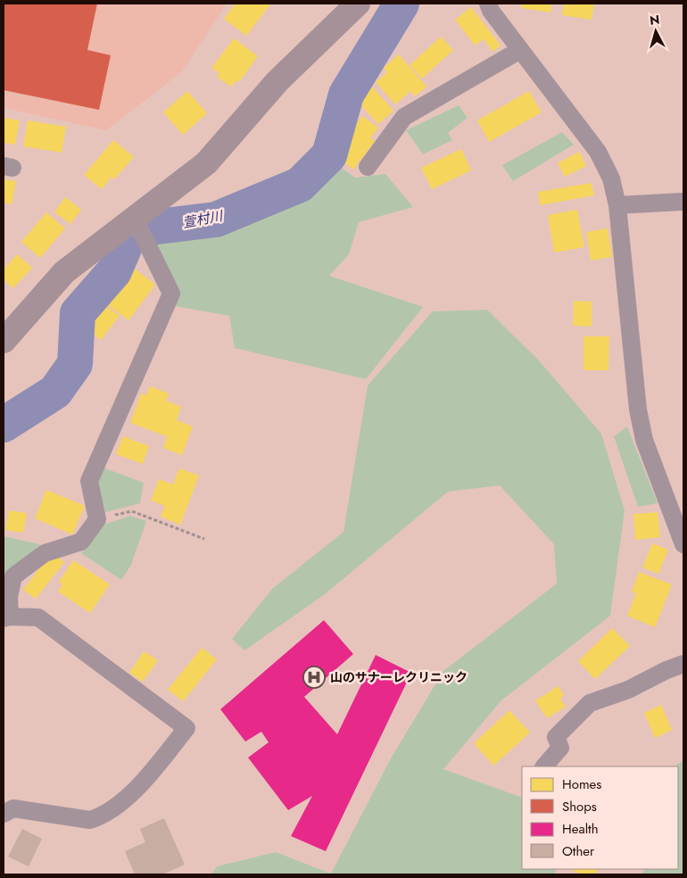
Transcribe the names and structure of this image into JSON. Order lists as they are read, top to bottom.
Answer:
{
  "water": ["萱村川"],
  "places": {
    "hospital": ["山のサナーレクリニック"]
  },
  "legend": [
    "Homes",
    "Shops",
    "Health",
    "Other"
  ],
  "north": "top"
}
